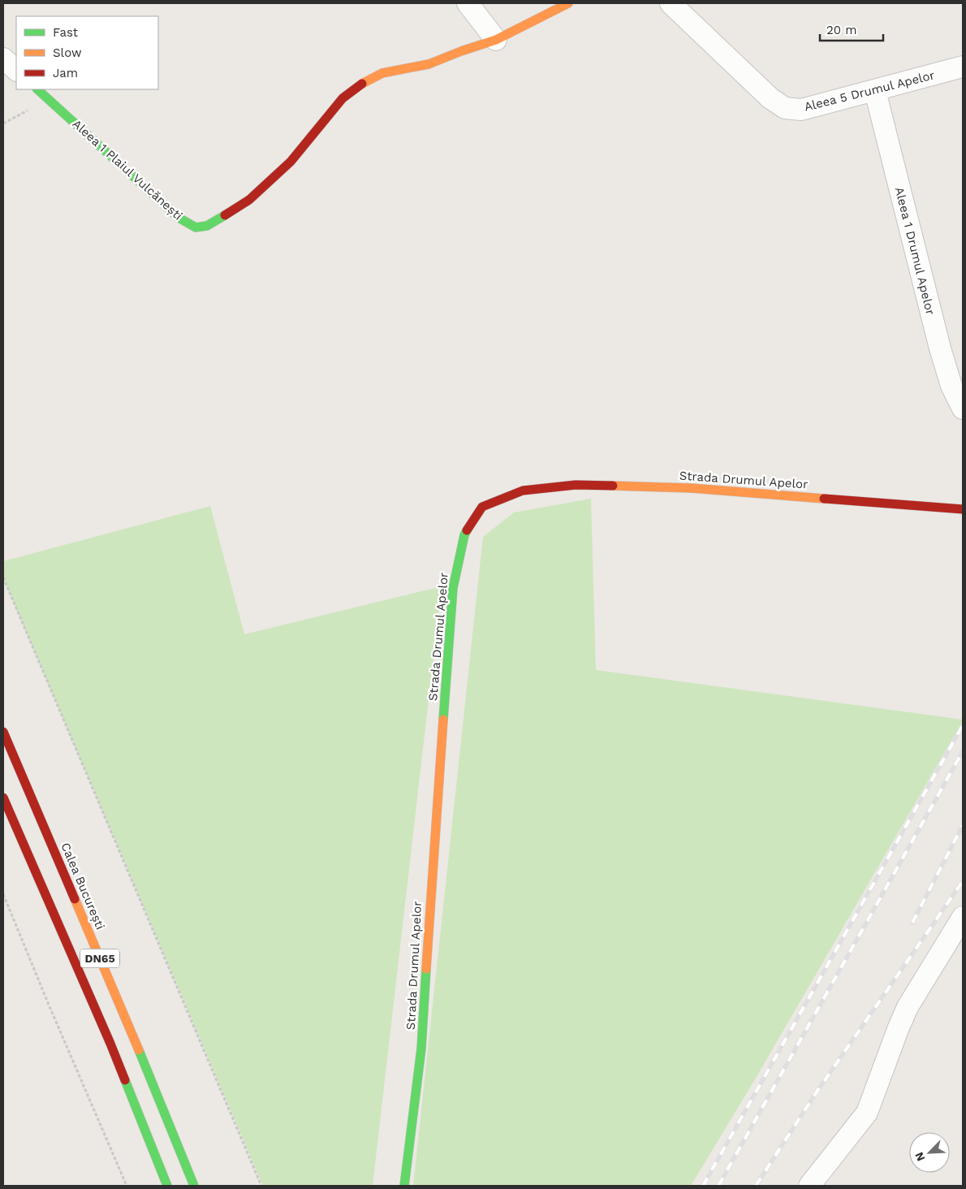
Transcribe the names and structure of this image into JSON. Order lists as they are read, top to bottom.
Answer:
{
  "streets": {
    "street": [
      "Aleea 5 Drumul Apelor",
      "Aleea 1 Plaiul Vulcănești",
      "Aleea 1 Drumul Apelor",
      "Strada Drumul Apelor",
      "Calea București",
      "DN65"
    ]
  },
  "crossings": [
    ["Aleea 5 Drumul Apelor", "Aleea 1 Drumul Apelor"]
  ],
  "legend": ["Fast", "Slow", "Jam"],
  "scale_bar": "20 m",
  "north": "bottom left"
}
